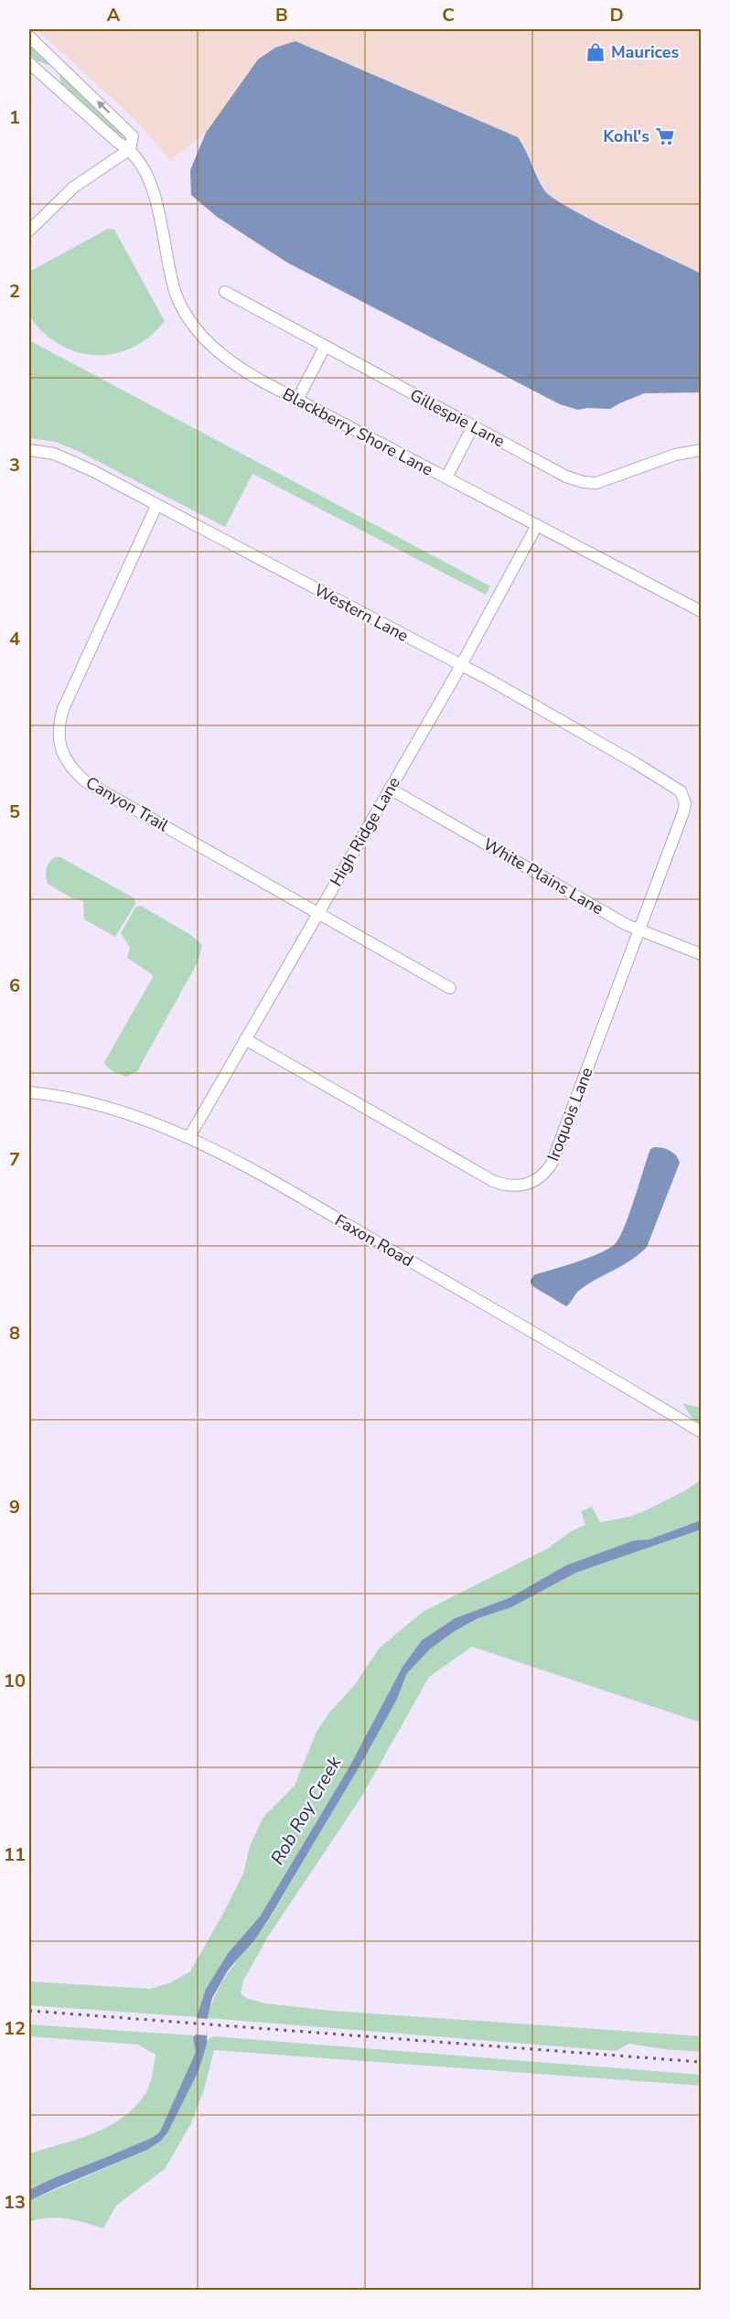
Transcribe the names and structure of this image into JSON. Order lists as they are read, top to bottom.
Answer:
{
  "streets": {
    "street": [
      "Gillespie Lane",
      "Blackberry Shore Lane",
      "Western Lane",
      "Canyon Trail",
      "High Ridge Lane",
      "White Plains Lane",
      "Iroquois Lane",
      "Faxon Road"
    ]
  },
  "crossings": [
    ["Blackberry Shore Lane", "High Ridge Lane"],
    ["Western Lane", "Canyon Trail"],
    ["Western Lane", "High Ridge Lane"],
    ["Western Lane", "Iroquois Lane"],
    ["Canyon Trail", "High Ridge Lane"],
    ["High Ridge Lane", "White Plains Lane"],
    ["High Ridge Lane", "Iroquois Lane"],
    ["High Ridge Lane", "Faxon Road"],
    ["White Plains Lane", "Iroquois Lane"]
  ],
  "water": ["Rob Roy Creek"],
  "places": {
    "shop": ["Maurices"],
    "supermarket": ["Kohl's"]
  },
  "grid": {
    "columns": [
      "A",
      "B",
      "C",
      "D"
    ],
    "rows": [
      "1",
      "2",
      "3",
      "4",
      "5",
      "6",
      "7",
      "8",
      "9",
      "10",
      "11",
      "12",
      "13"
    ]
  }
}
